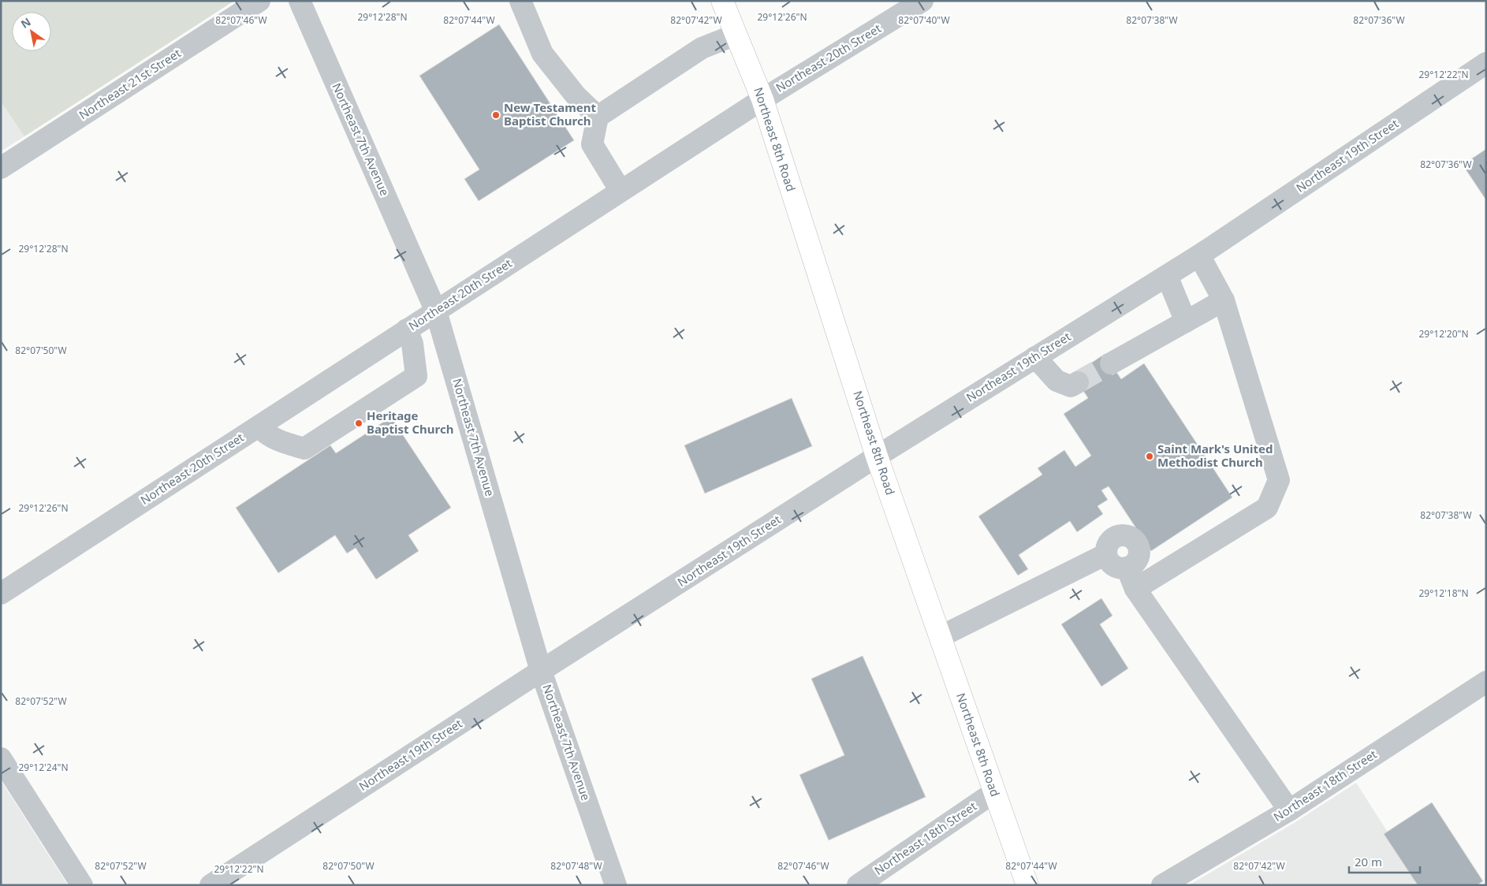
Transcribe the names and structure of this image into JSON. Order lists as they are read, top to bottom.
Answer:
{
  "streets": {
    "main road": ["Northeast 8th Road"],
    "street": [
      "Northeast 20th Street",
      "Northeast 21st Street",
      "Northeast 7th Avenue",
      "Northeast 19th Street",
      "Northeast 18th Street"
    ]
  },
  "crossings": [
    ["Northeast 20th Street", "Northeast 7th Avenue"],
    ["Northeast 20th Street", "Northeast 8th Road"],
    ["Northeast 7th Avenue", "Northeast 19th Street"],
    ["Northeast 8th Road", "Northeast 19th Street"],
    ["Northeast 8th Road", "Northeast 18th Street"]
  ],
  "places": ["New Testament Baptist Church", "Heritage Baptist Church", "Saint Mark's United Methodist Church"],
  "scale_bar": "20 m",
  "north": "top left",
  "coordinates": [
    "29°12'28\"N",
    "29°12'26\"N",
    "82°07'40\"W",
    "82°07'46\"W",
    "82°07'44\"W",
    "82°07'42\"W",
    "82°07'38\"W",
    "82°07'36\"W",
    "29°12'22\"N",
    "29°12'20\"N",
    "82°07'50\"W",
    "29°12'18\"N",
    "82°07'52\"W",
    "29°12'24\"N",
    "82°07'48\"W"
  ]
}
